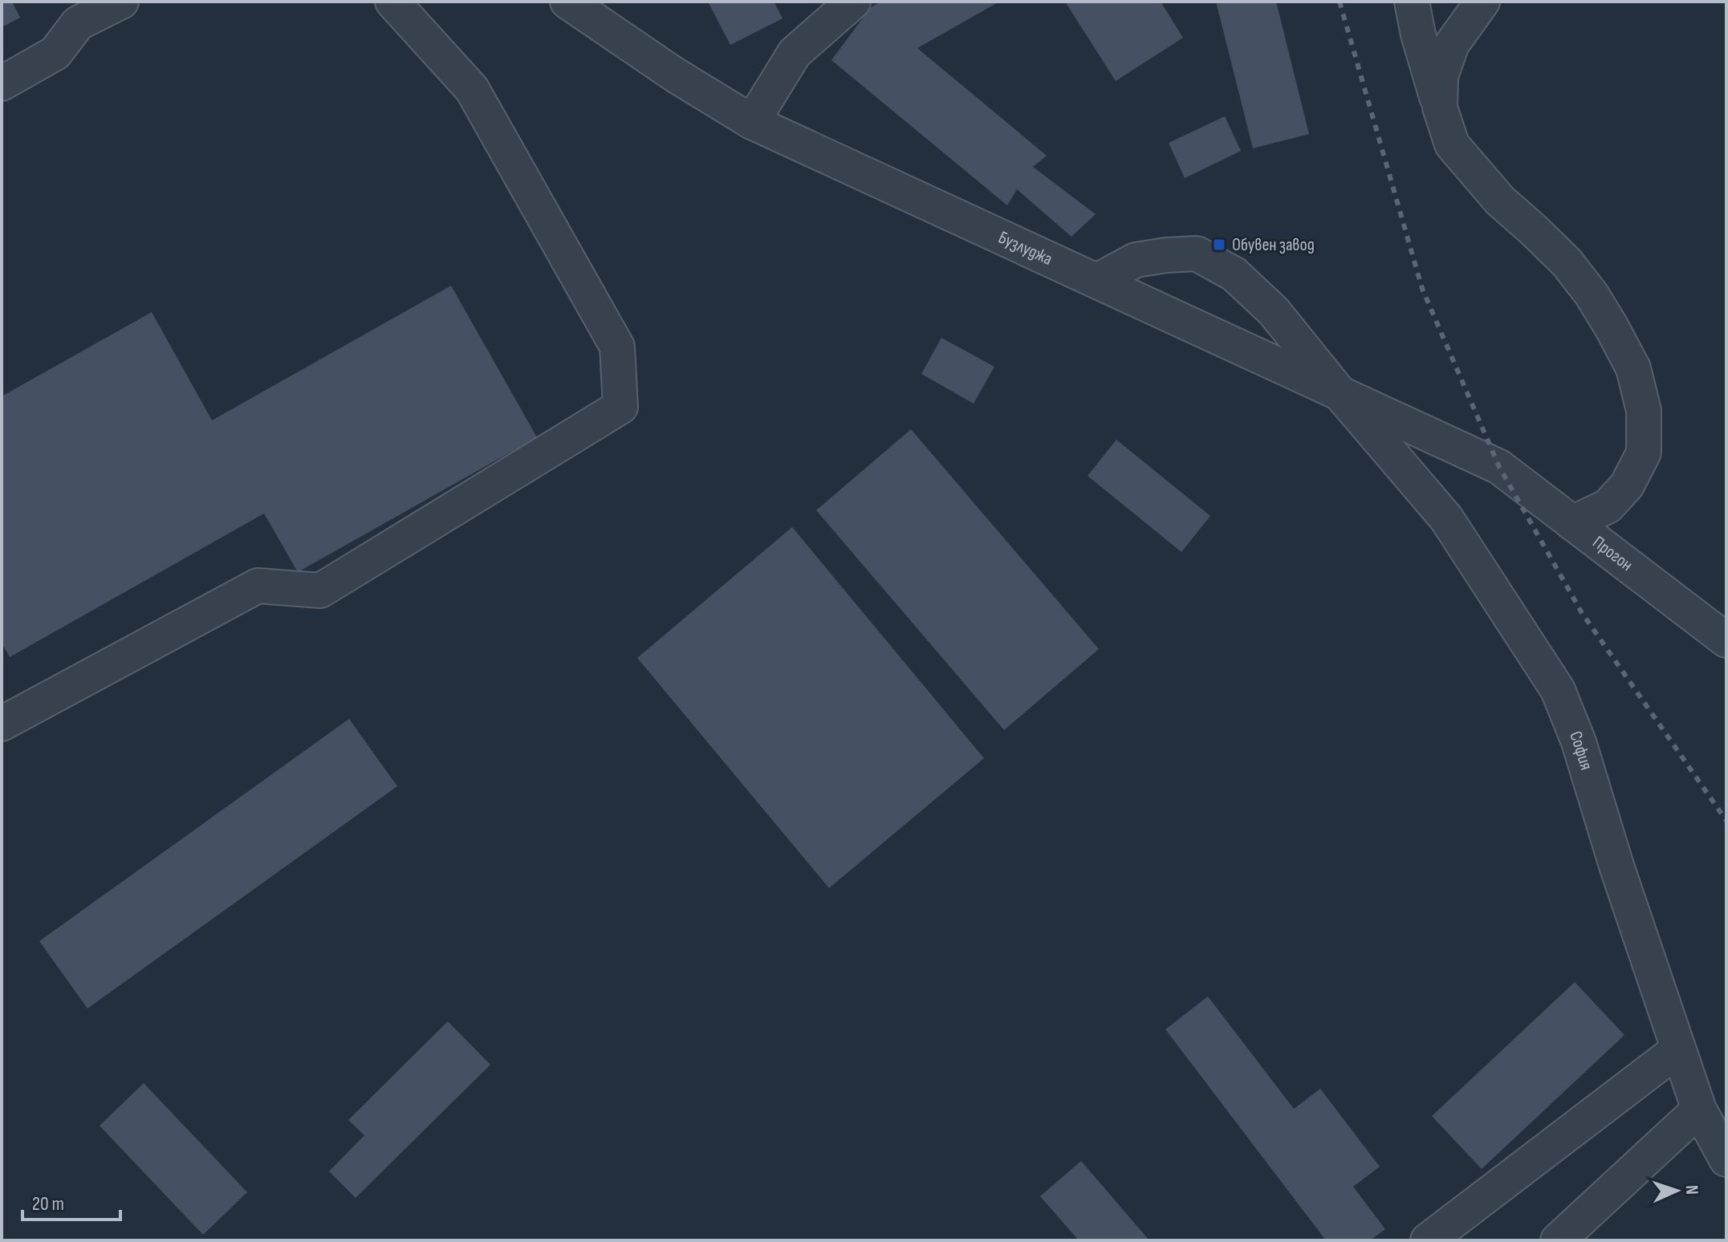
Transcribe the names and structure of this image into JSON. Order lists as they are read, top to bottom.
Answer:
{
  "streets": {
    "street": ["Бузлуджа", "Прогон", "София"]
  },
  "crossings": [
    ["Бузлуджа", "Прогон"],
    ["Бузлуджа", "София"]
  ],
  "places": {
    "transit": ["Обувен завод"]
  },
  "scale_bar": "20 m",
  "north": "right"
}
